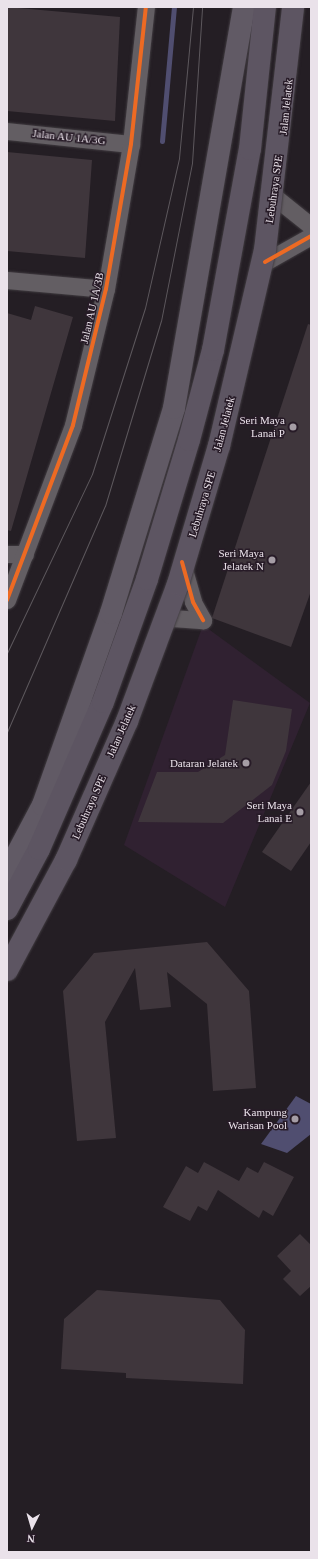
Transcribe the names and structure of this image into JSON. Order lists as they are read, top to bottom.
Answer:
{
  "streets": {
    "highway": ["Lebuhraya SPE"],
    "main road": ["Jalan Jelatek"],
    "street": ["Jalan AU 1A/3G", "Jalan AU 1A/3B"]
  },
  "crossings": [
    ["Jalan AU 1A/3G", "Jalan AU 1A/3B"]
  ],
  "places": [
    "Seri Maya Lanai P",
    "Seri Maya Jelatek N",
    "Dataran Jelatek",
    "Seri Maya Lanai E",
    "Kampung Warisan Pool"
  ],
  "north": "bottom"
}
